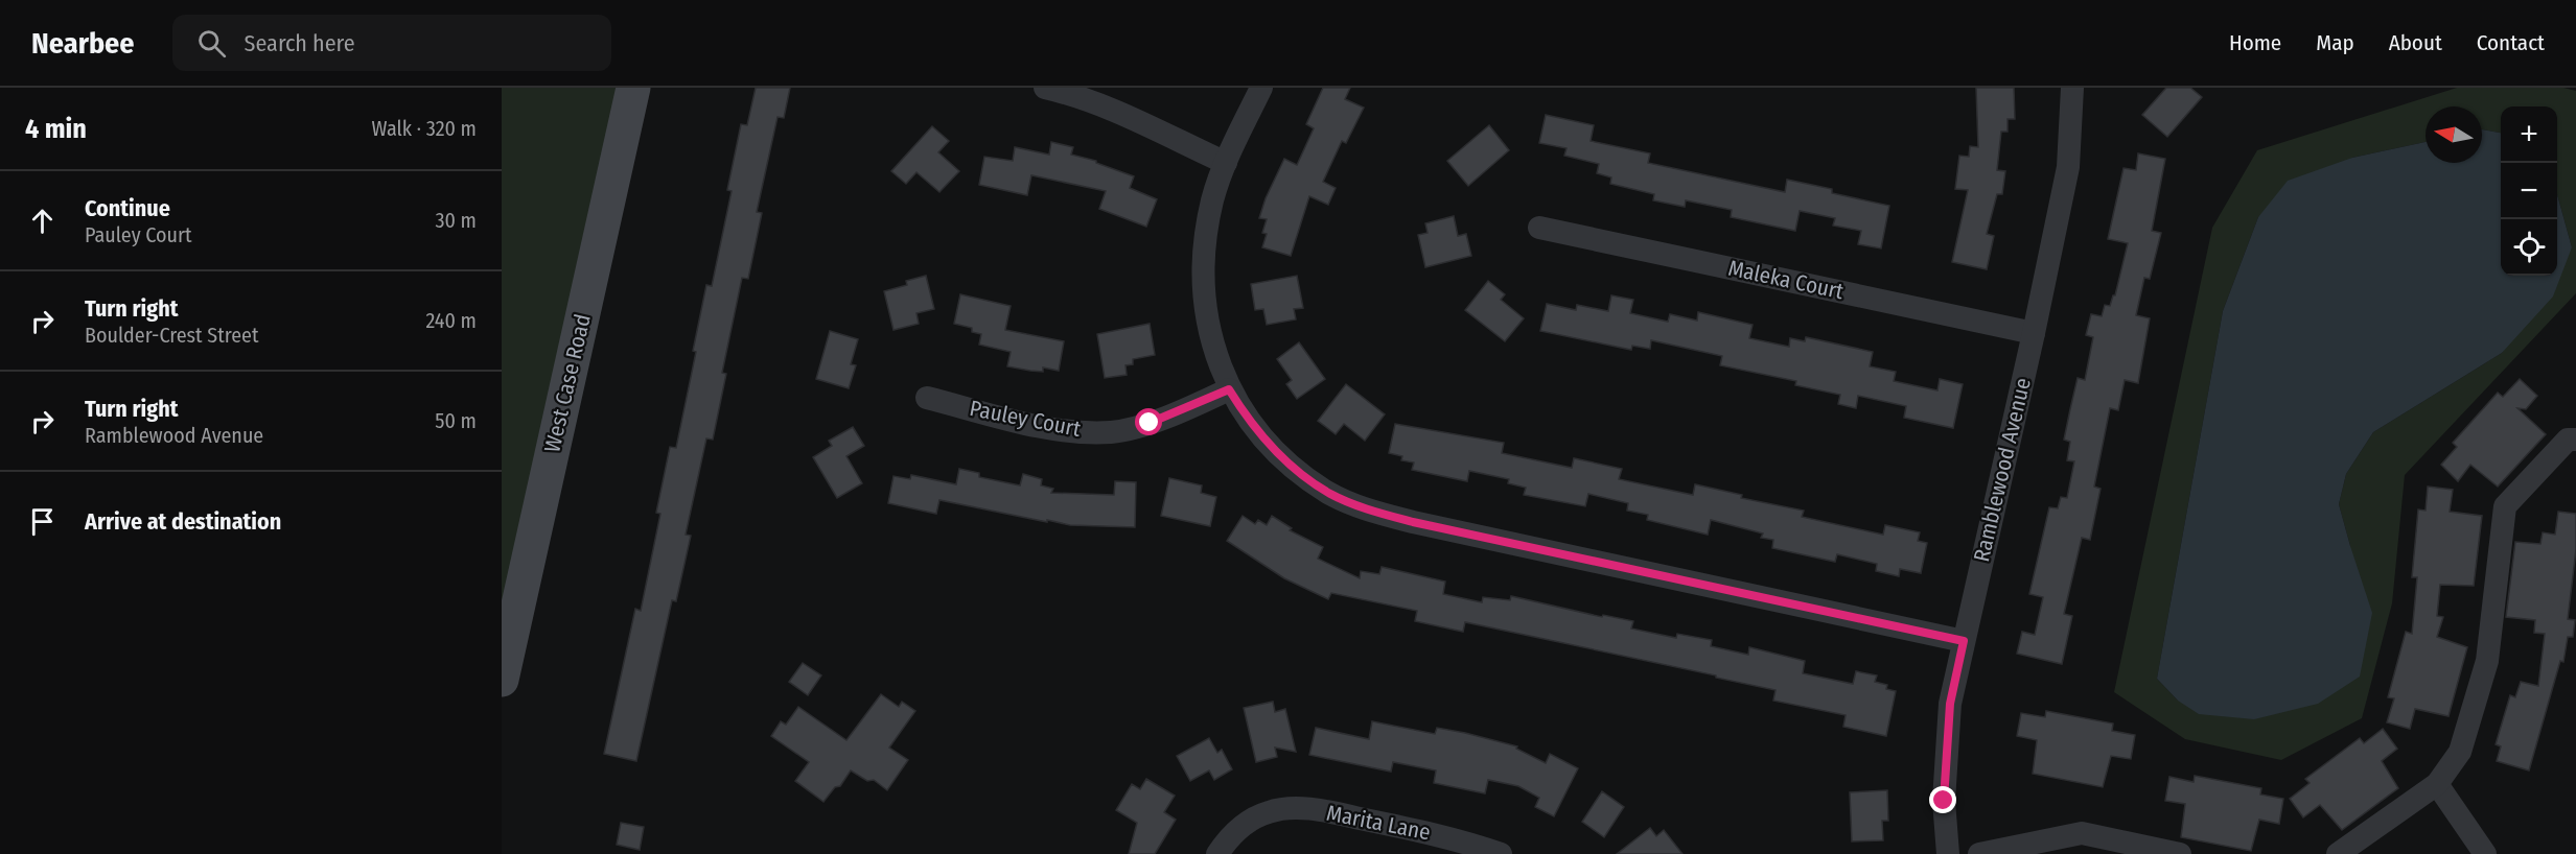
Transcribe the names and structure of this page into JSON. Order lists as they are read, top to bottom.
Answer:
{
  "streets": {
    "main road": ["West Case Road"],
    "street": [
      "Maleka Court",
      "Pauley Court",
      "Ramblewood Avenue",
      "Marita Lane"
    ]
  },
  "crossings": [
    ["Maleka Court", "Ramblewood Avenue"]
  ],
  "north": "left",
  "page": {
    "header": "Nearbee",
    "search": "Search here",
    "nav": [
      "Home",
      "Map",
      "About",
      "Contact"
    ],
    "heading": ["4 min", "Walk · 320 m"],
    "map_buttons": ["+", "−"],
    "list": [
      ["Continue", "Pauley Court", "30 m"],
      ["Turn right", "Boulder-Crest Street", "240 m"],
      ["Turn right", "Ramblewood Avenue", "50 m"],
      "Arrive at destination"
    ]
  }
}
